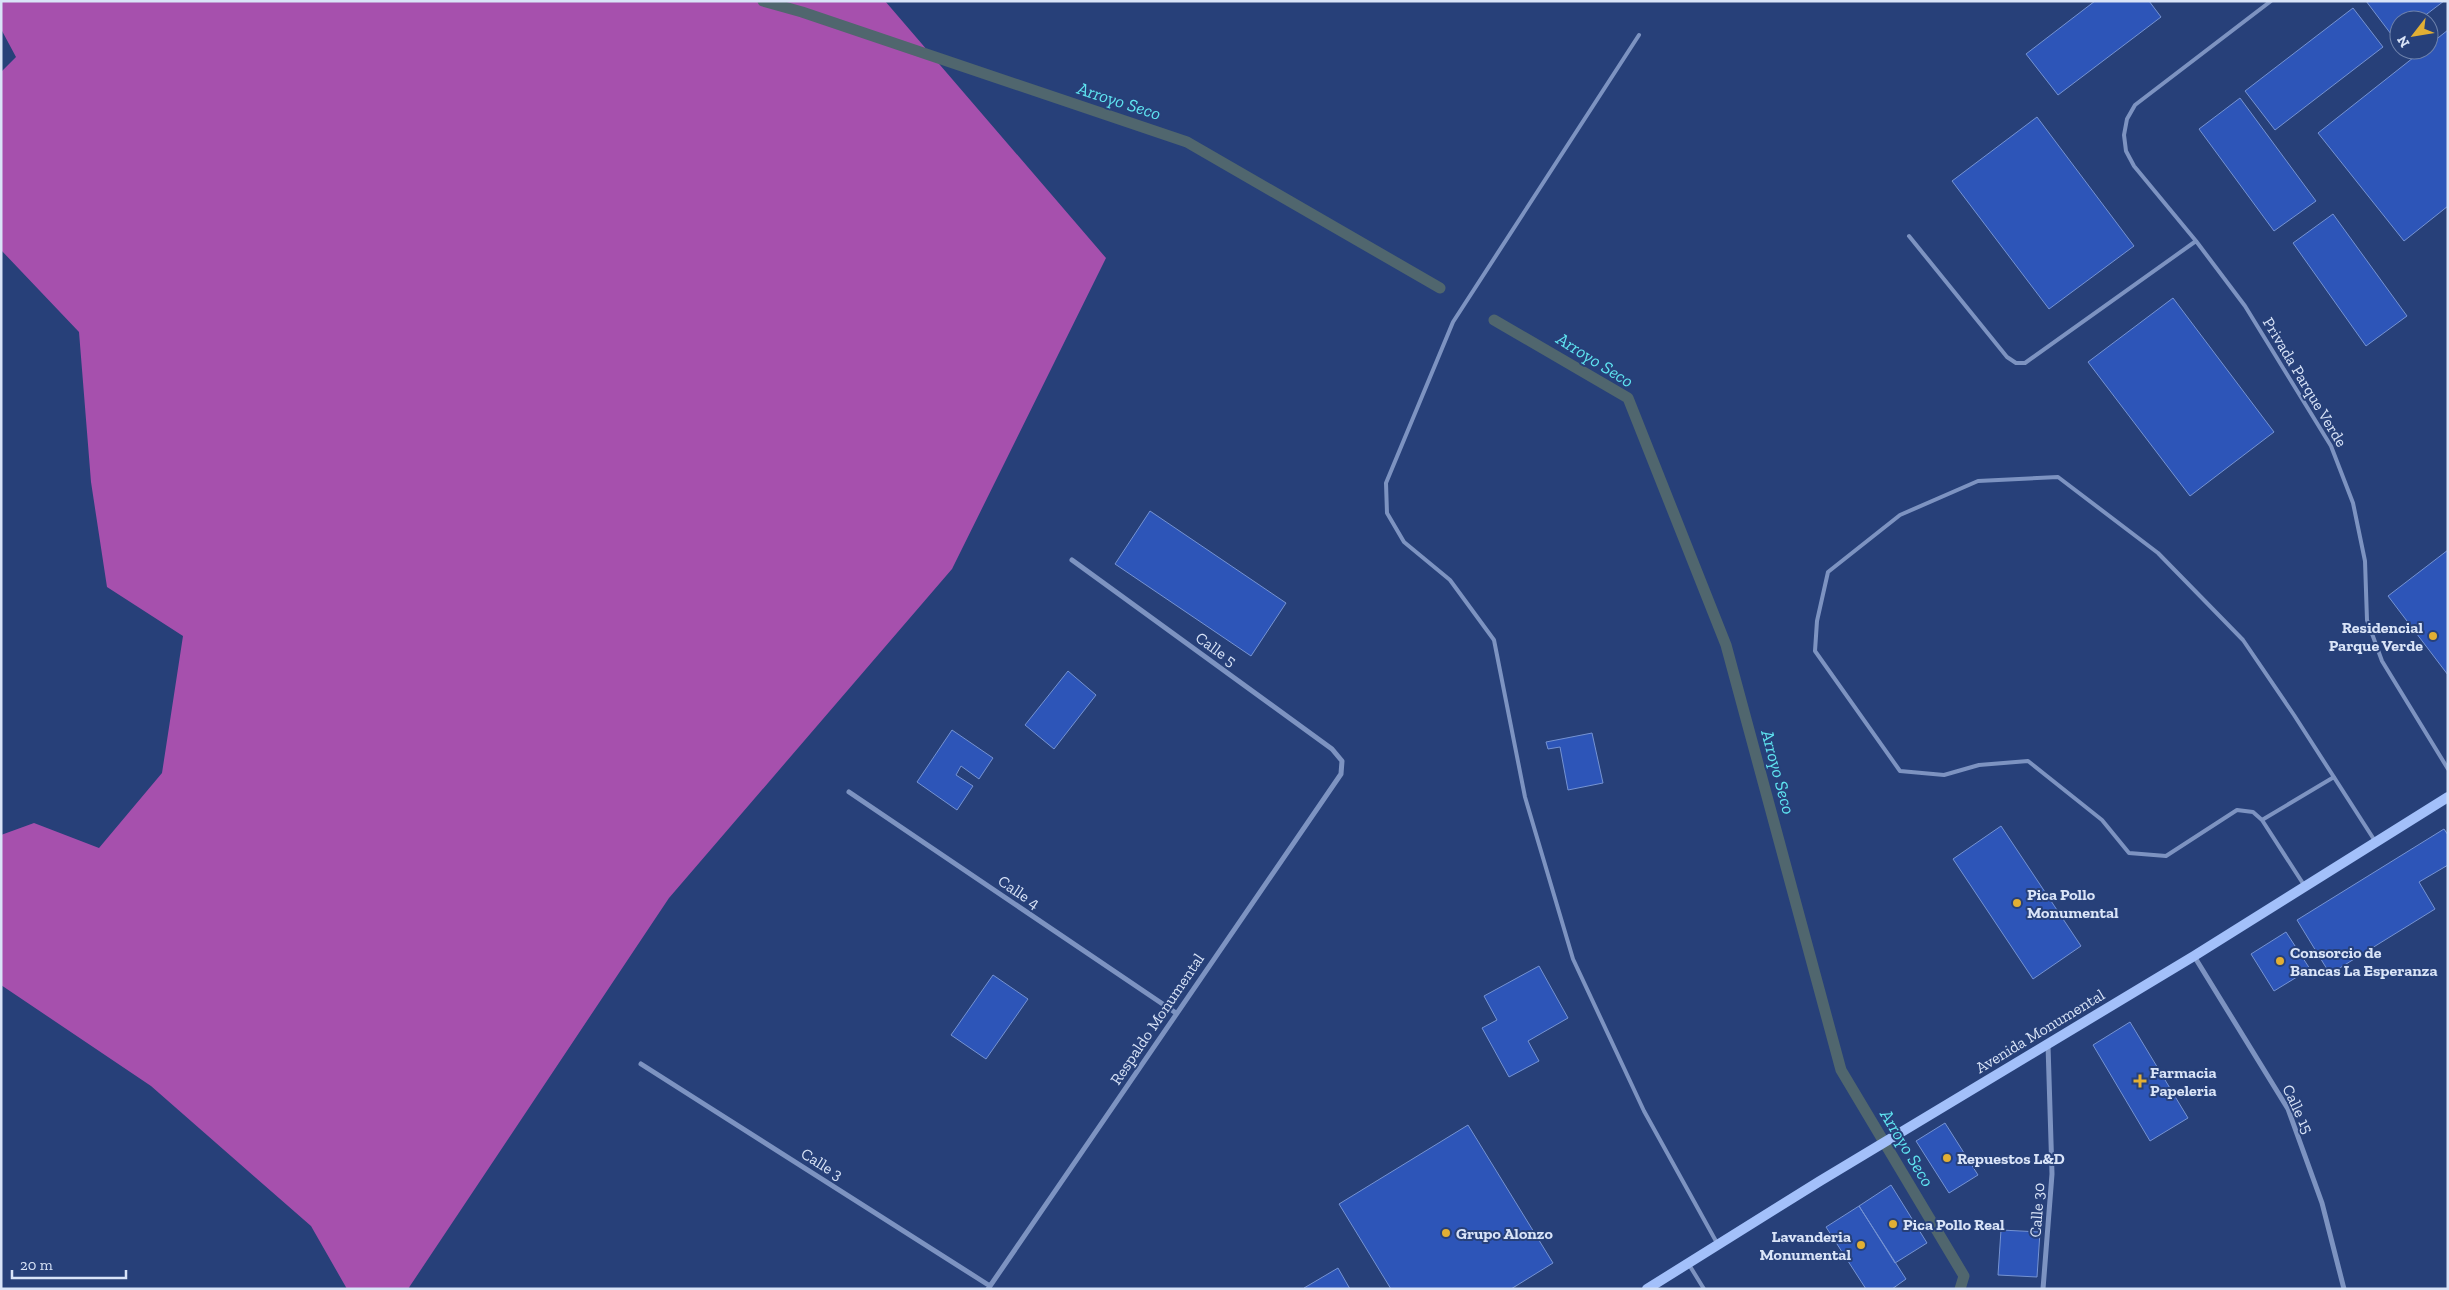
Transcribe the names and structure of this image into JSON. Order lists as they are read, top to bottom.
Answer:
{
  "streets": {
    "main road": ["Avenida Monumental"],
    "street": [
      "Calle 5",
      "Calle 4",
      "Respaldo Monumental",
      "Calle 15",
      "Calle 3",
      "Calle 30"
    ],
    "lane": ["Privada Parque Verde"]
  },
  "crossings": [
    ["Calle 5", "Respaldo Monumental"],
    ["Calle 4", "Respaldo Monumental"],
    ["Respaldo Monumental", "Calle 3"],
    ["Avenida Monumental", "Calle 15"],
    ["Avenida Monumental", "Calle 30"]
  ],
  "water": ["Arroyo Seco"],
  "places": {
    "other": [
      "Residencial Parque Verde",
      "Pica Pollo Monumental",
      "Consorcio de Bancas La Esperanza",
      "Repuestos L&D",
      "Pica Pollo Real",
      "Grupo Alonzo",
      "Lavanderia Monumental"
    ],
    "health": ["Farmacia Papeleria"]
  },
  "scale_bar": "20 m",
  "north": "bottom left"
}
